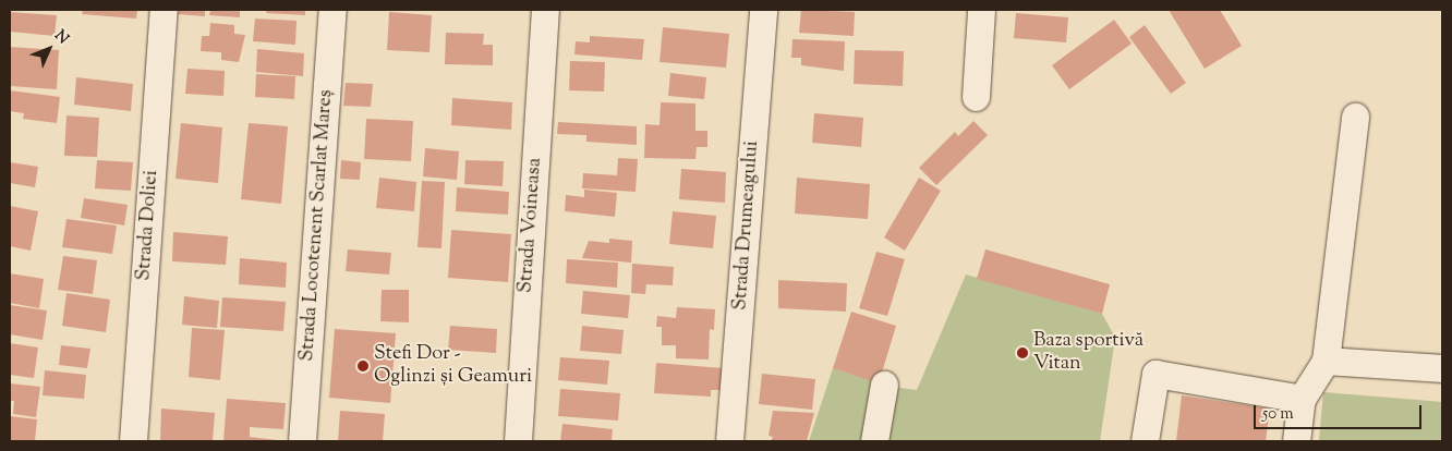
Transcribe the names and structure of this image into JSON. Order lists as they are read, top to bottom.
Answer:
{
  "streets": {
    "street": [
      "Strada Doliei",
      "Strada Locotenent Scarlat Mareș",
      "Strada Voineasa",
      "Strada Drumeagului"
    ]
  },
  "places": ["Baza sportivă Vitan", "Stefi Dor - Oglinzi și Geamuri"],
  "scale_bar": "50 m",
  "north": "top right"
}
